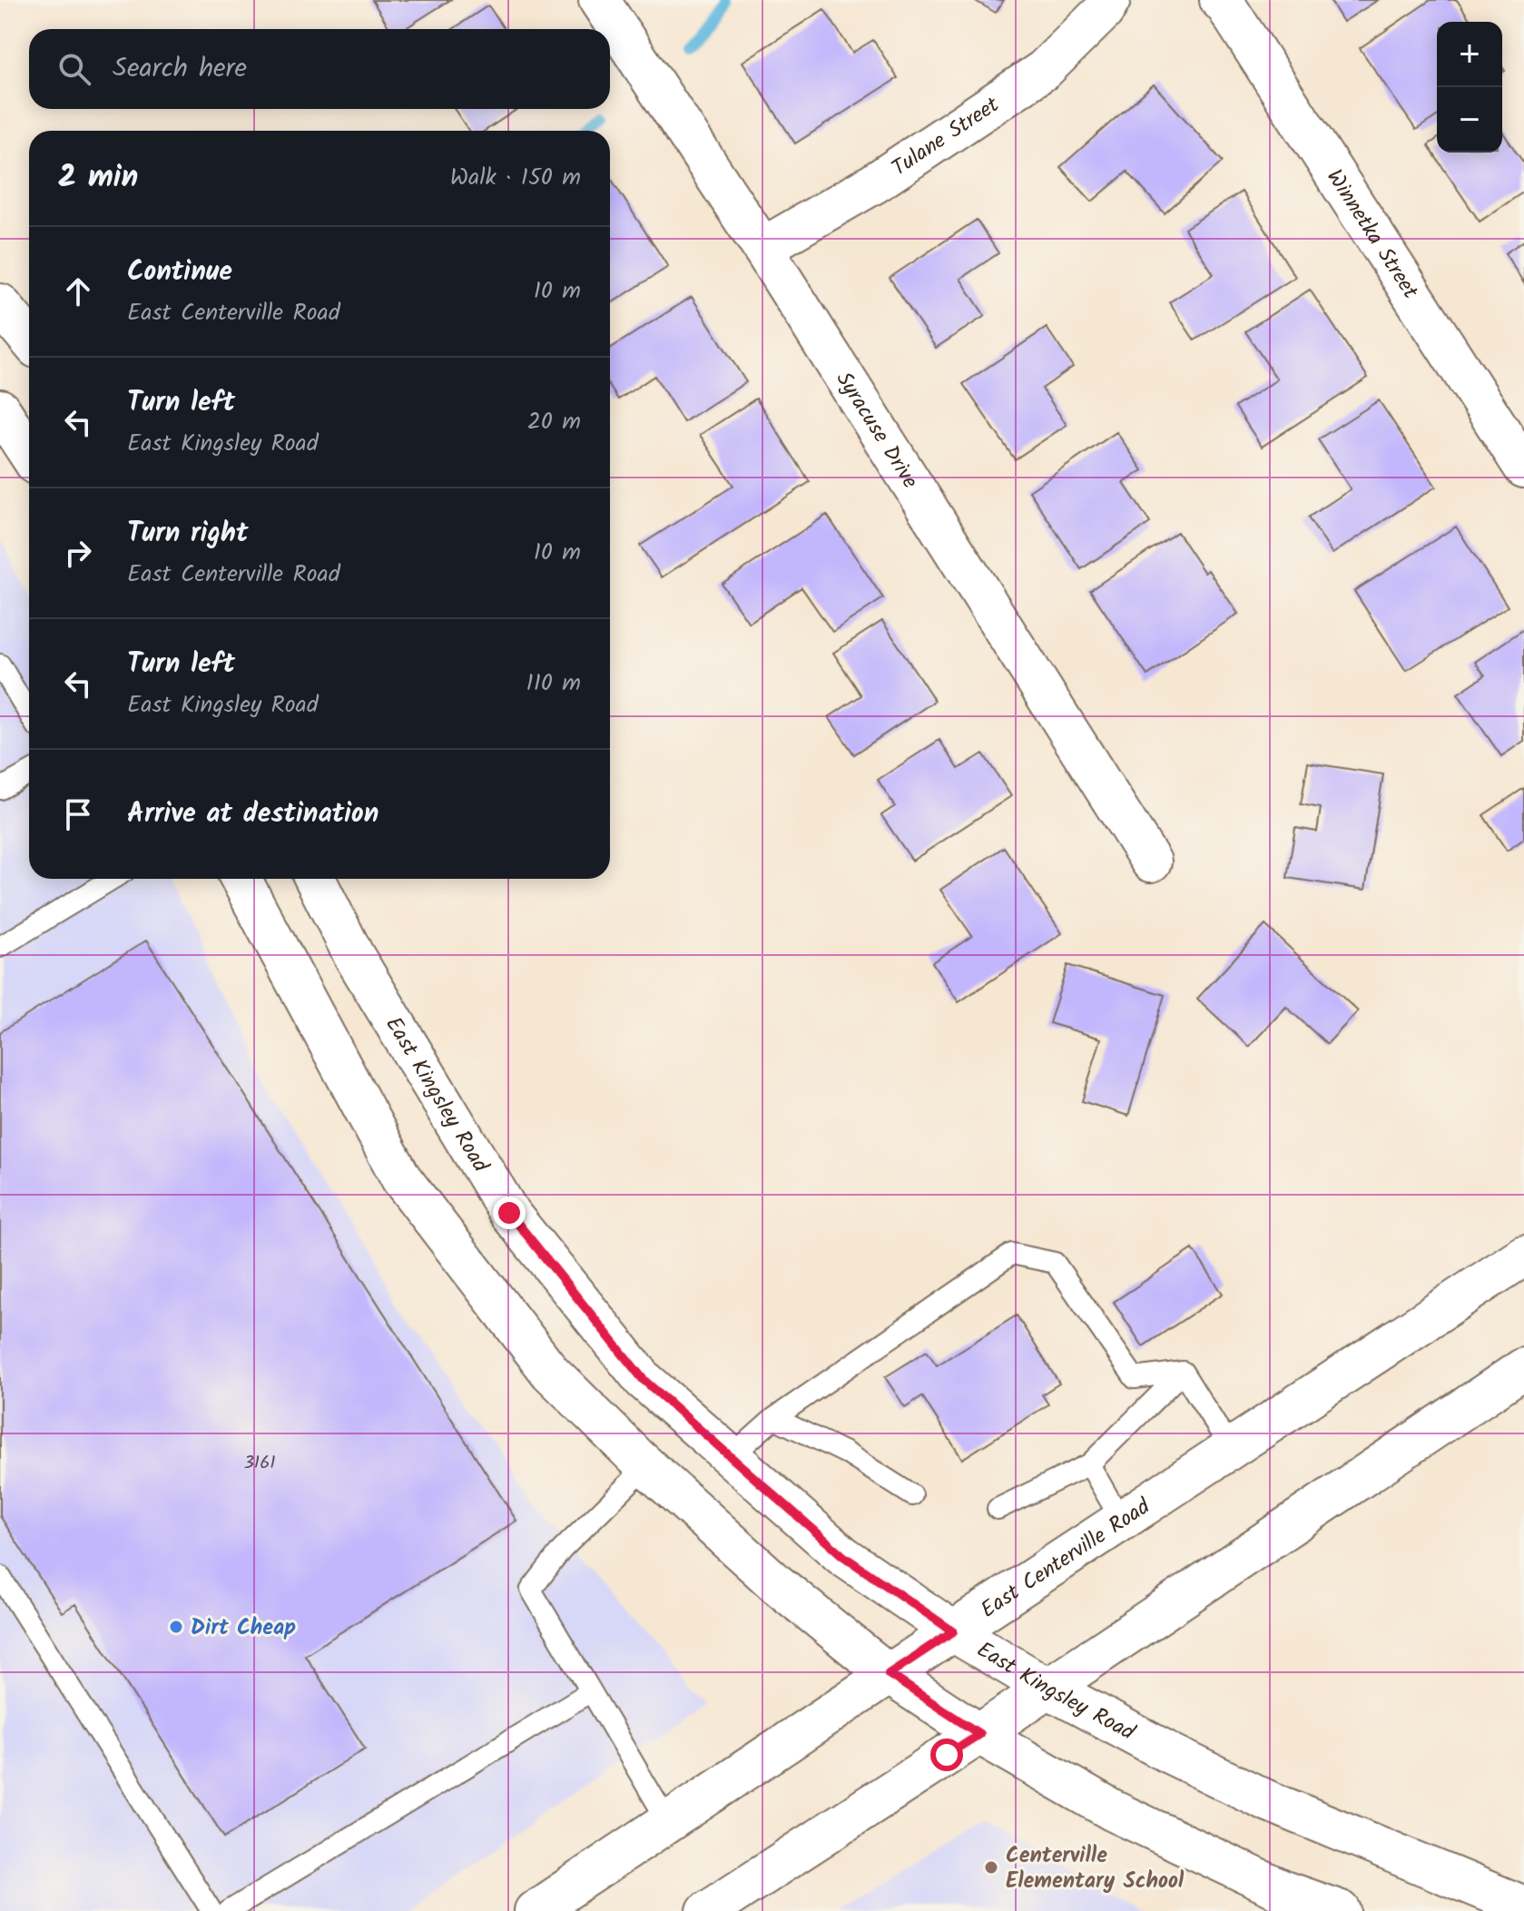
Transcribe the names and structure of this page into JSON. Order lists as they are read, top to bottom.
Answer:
{
  "streets": {
    "main road": [
      "Tulane Street",
      "Winnetka Street",
      "Syracuse Drive",
      "East Kingsley Road",
      "East Centerville Road"
    ]
  },
  "crossings": [
    ["Tulane Street", "Syracuse Drive"],
    ["East Kingsley Road", "East Centerville Road"]
  ],
  "places": ["Dirt Cheap", "Centerville Elementary School"],
  "house_numbers": ["3161"],
  "page": {
    "map_buttons": ["+", "−"],
    "search": "Search here",
    "heading": ["2 min", "Walk · 150 m"],
    "list": [
      ["Continue", "East Centerville Road", "10 m"],
      ["Turn left", "East Kingsley Road", "20 m"],
      ["Turn right", "East Centerville Road", "10 m"],
      ["Turn left", "East Kingsley Road", "110 m"],
      "Arrive at destination"
    ]
  }
}
